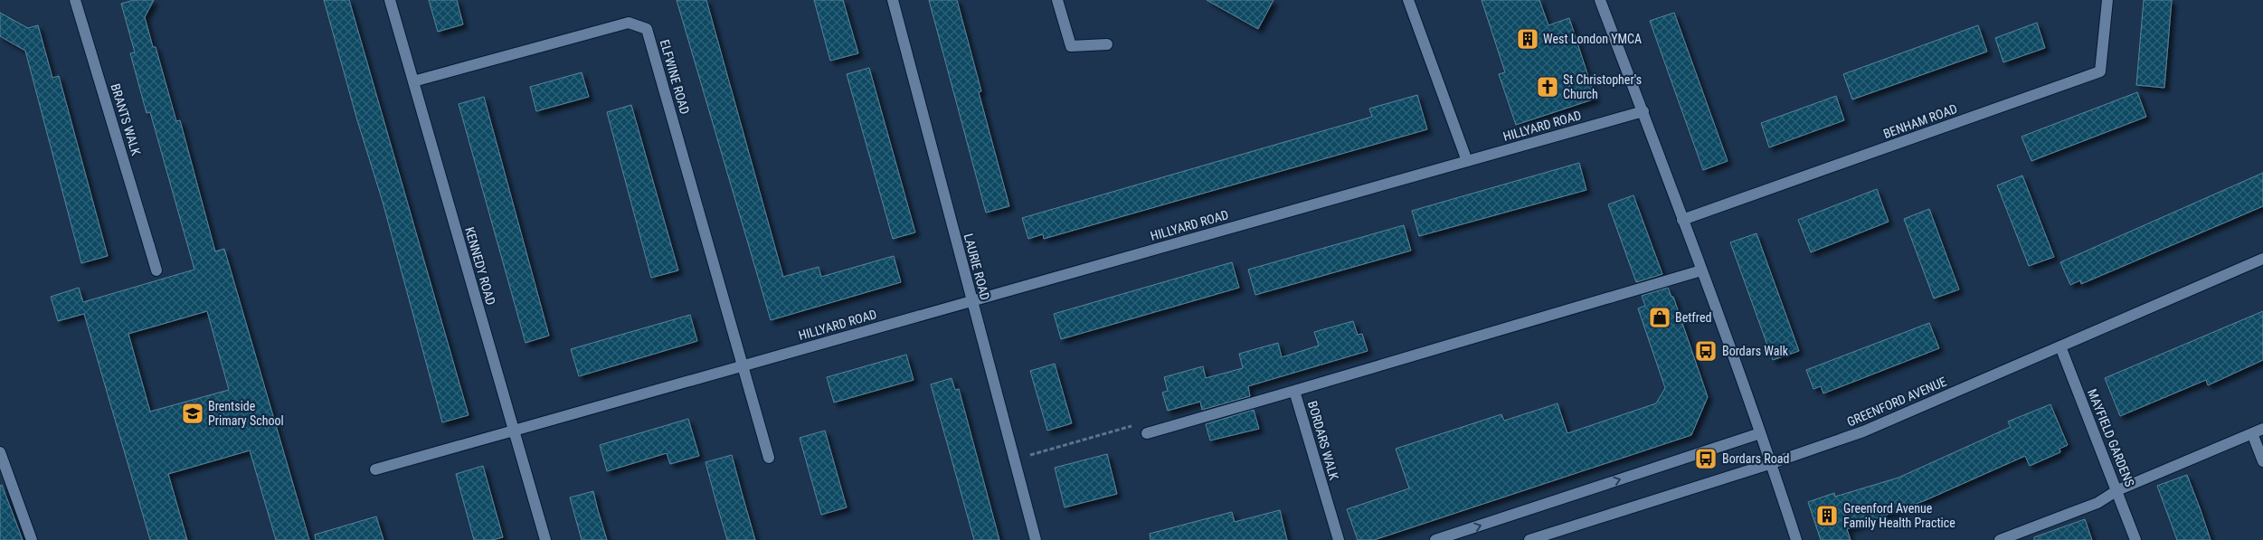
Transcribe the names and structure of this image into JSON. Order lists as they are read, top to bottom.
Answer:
{
  "streets": {
    "street": [
      "ELFWINE ROAD",
      "BRANTS WALK",
      "BENHAM ROAD",
      "HILLYARD ROAD",
      "KENNEDY ROAD",
      "LAURIE ROAD",
      "GREENFORD AVENUE",
      "MAYFIELD GARDENS",
      "BORDARS WALK"
    ]
  },
  "crossings": [
    ["ELFWINE ROAD", "HILLYARD ROAD"],
    ["ELFWINE ROAD", "KENNEDY ROAD"],
    ["HILLYARD ROAD", "KENNEDY ROAD"],
    ["HILLYARD ROAD", "LAURIE ROAD"],
    ["GREENFORD AVENUE", "MAYFIELD GARDENS"]
  ],
  "places": {
    "building": ["West London YMCA", "Greenford Avenue Family Health Practice"],
    "church": ["St Christopher's Church"],
    "shop": ["Betfred"],
    "bus stop": ["Bordars Walk", "Bordars Road"],
    "school or university": ["Brentside Primary School"]
  }
}
